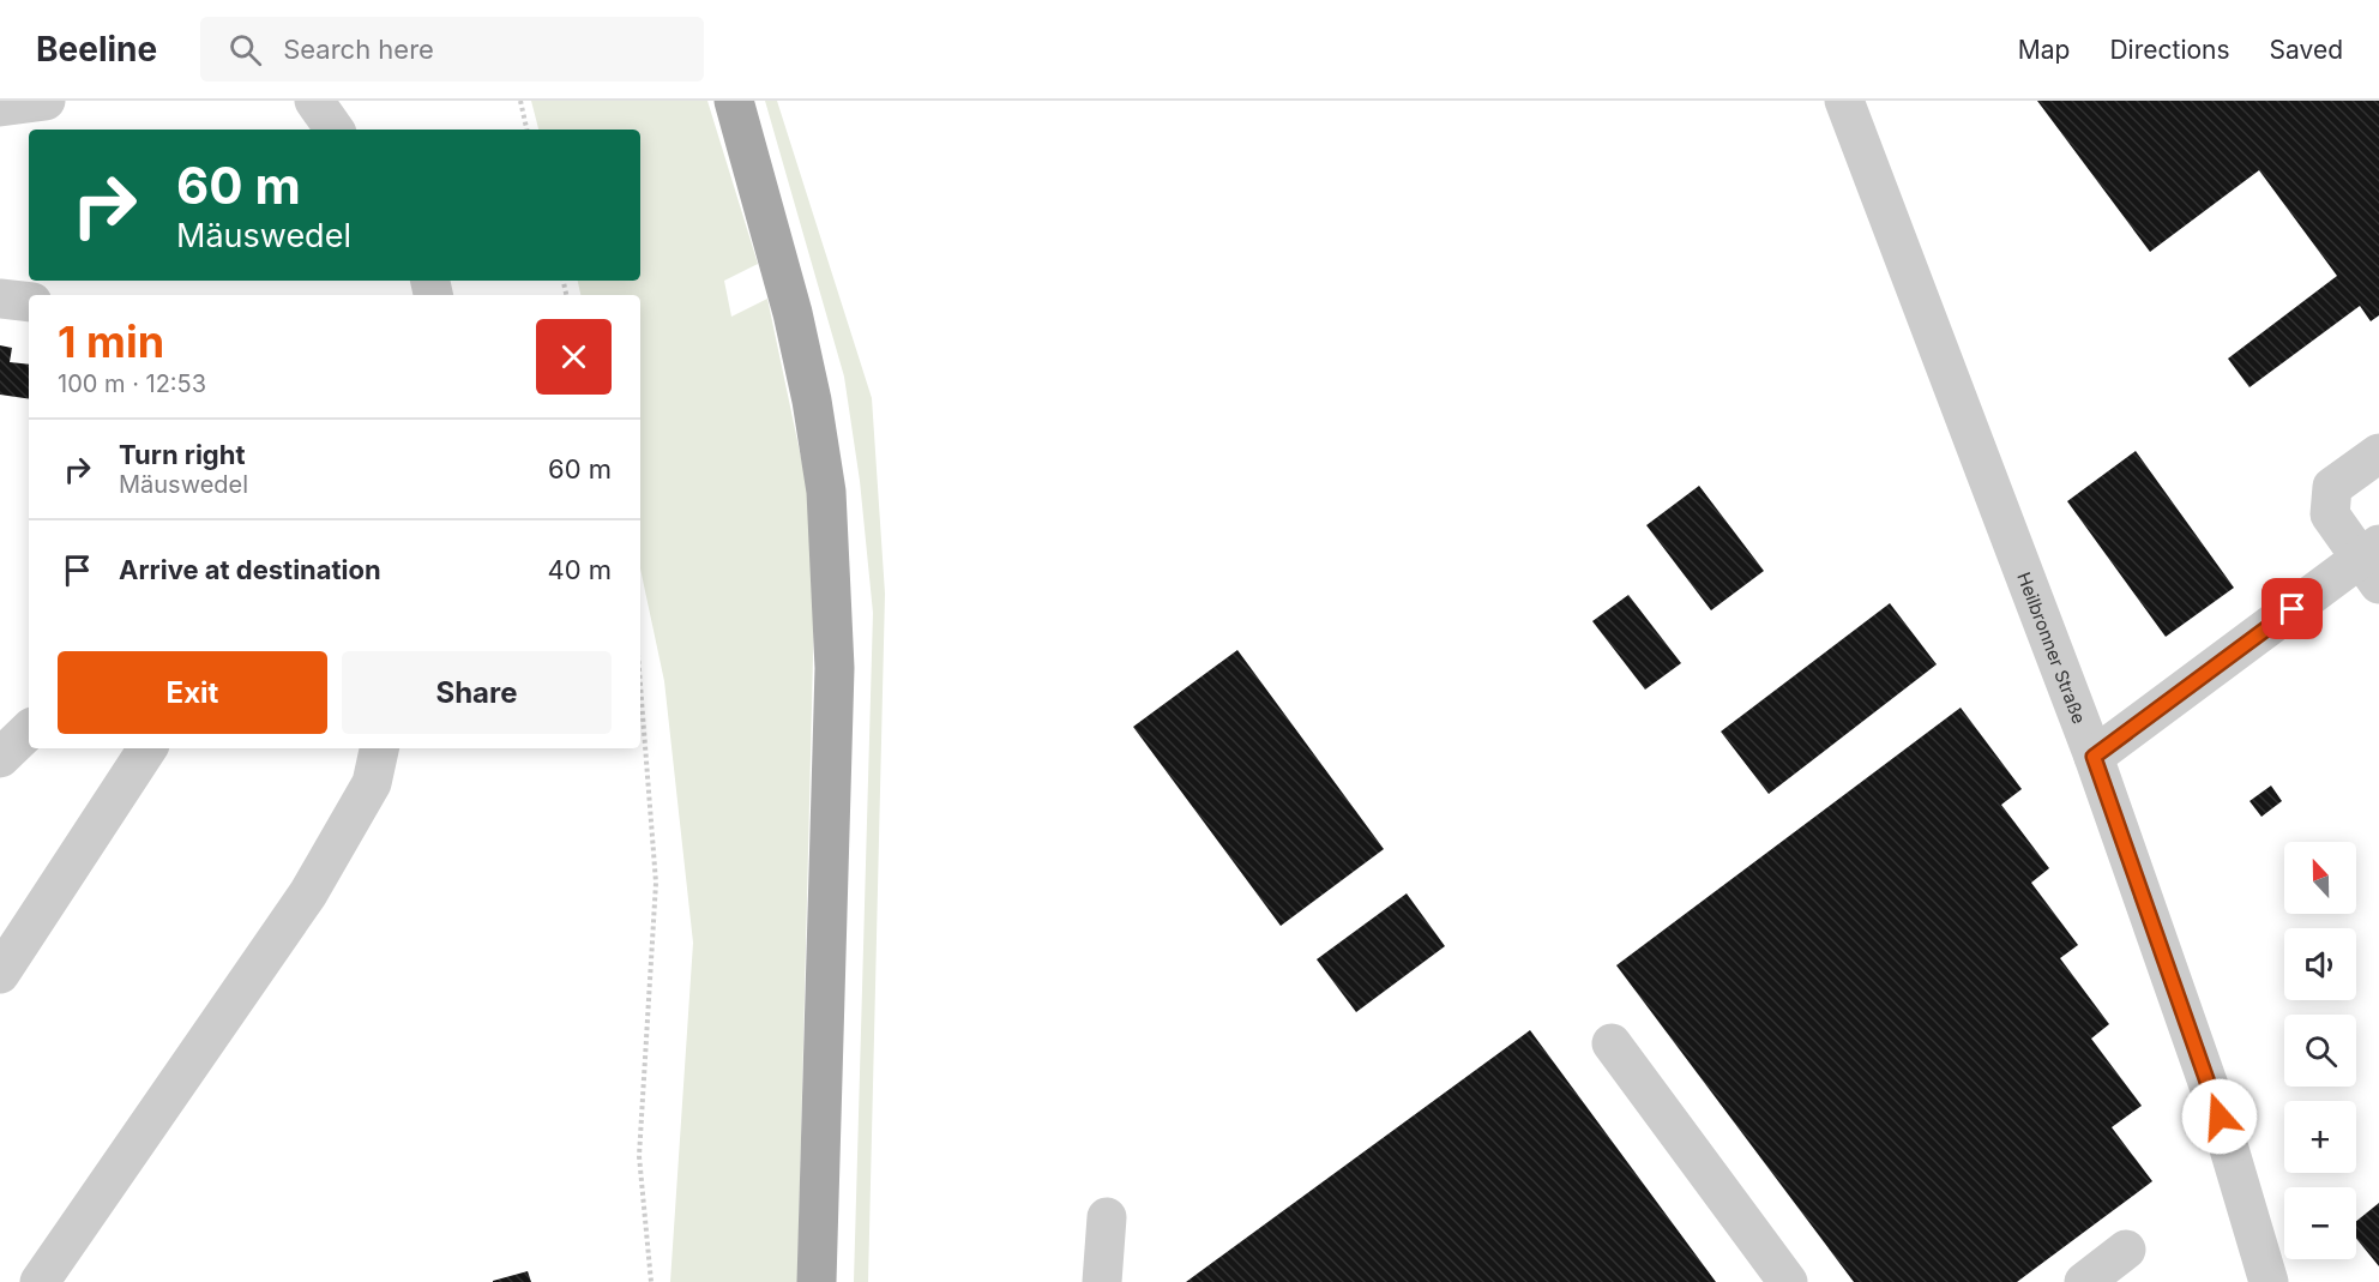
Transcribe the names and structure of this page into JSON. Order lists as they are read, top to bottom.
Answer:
{
  "streets": {
    "street": ["Heilbronner Straße"]
  },
  "north": "top",
  "page": {
    "header": "Beeline",
    "search": "Search here",
    "nav": ["Map", "Directions", "Saved"],
    "turn": ["60 m", "Mäuswedel"],
    "heading": ["1 min", "100 m · 12:53"],
    "list": [
      {
        "name": "Turn right",
        "note": "Mäuswedel",
        "value": "60 m"
      },
      {
        "name": "Arrive at destination",
        "value": "40 m"
      }
    ],
    "buttons": ["Exit", "Share"],
    "map_buttons": ["+", "−"]
  }
}
